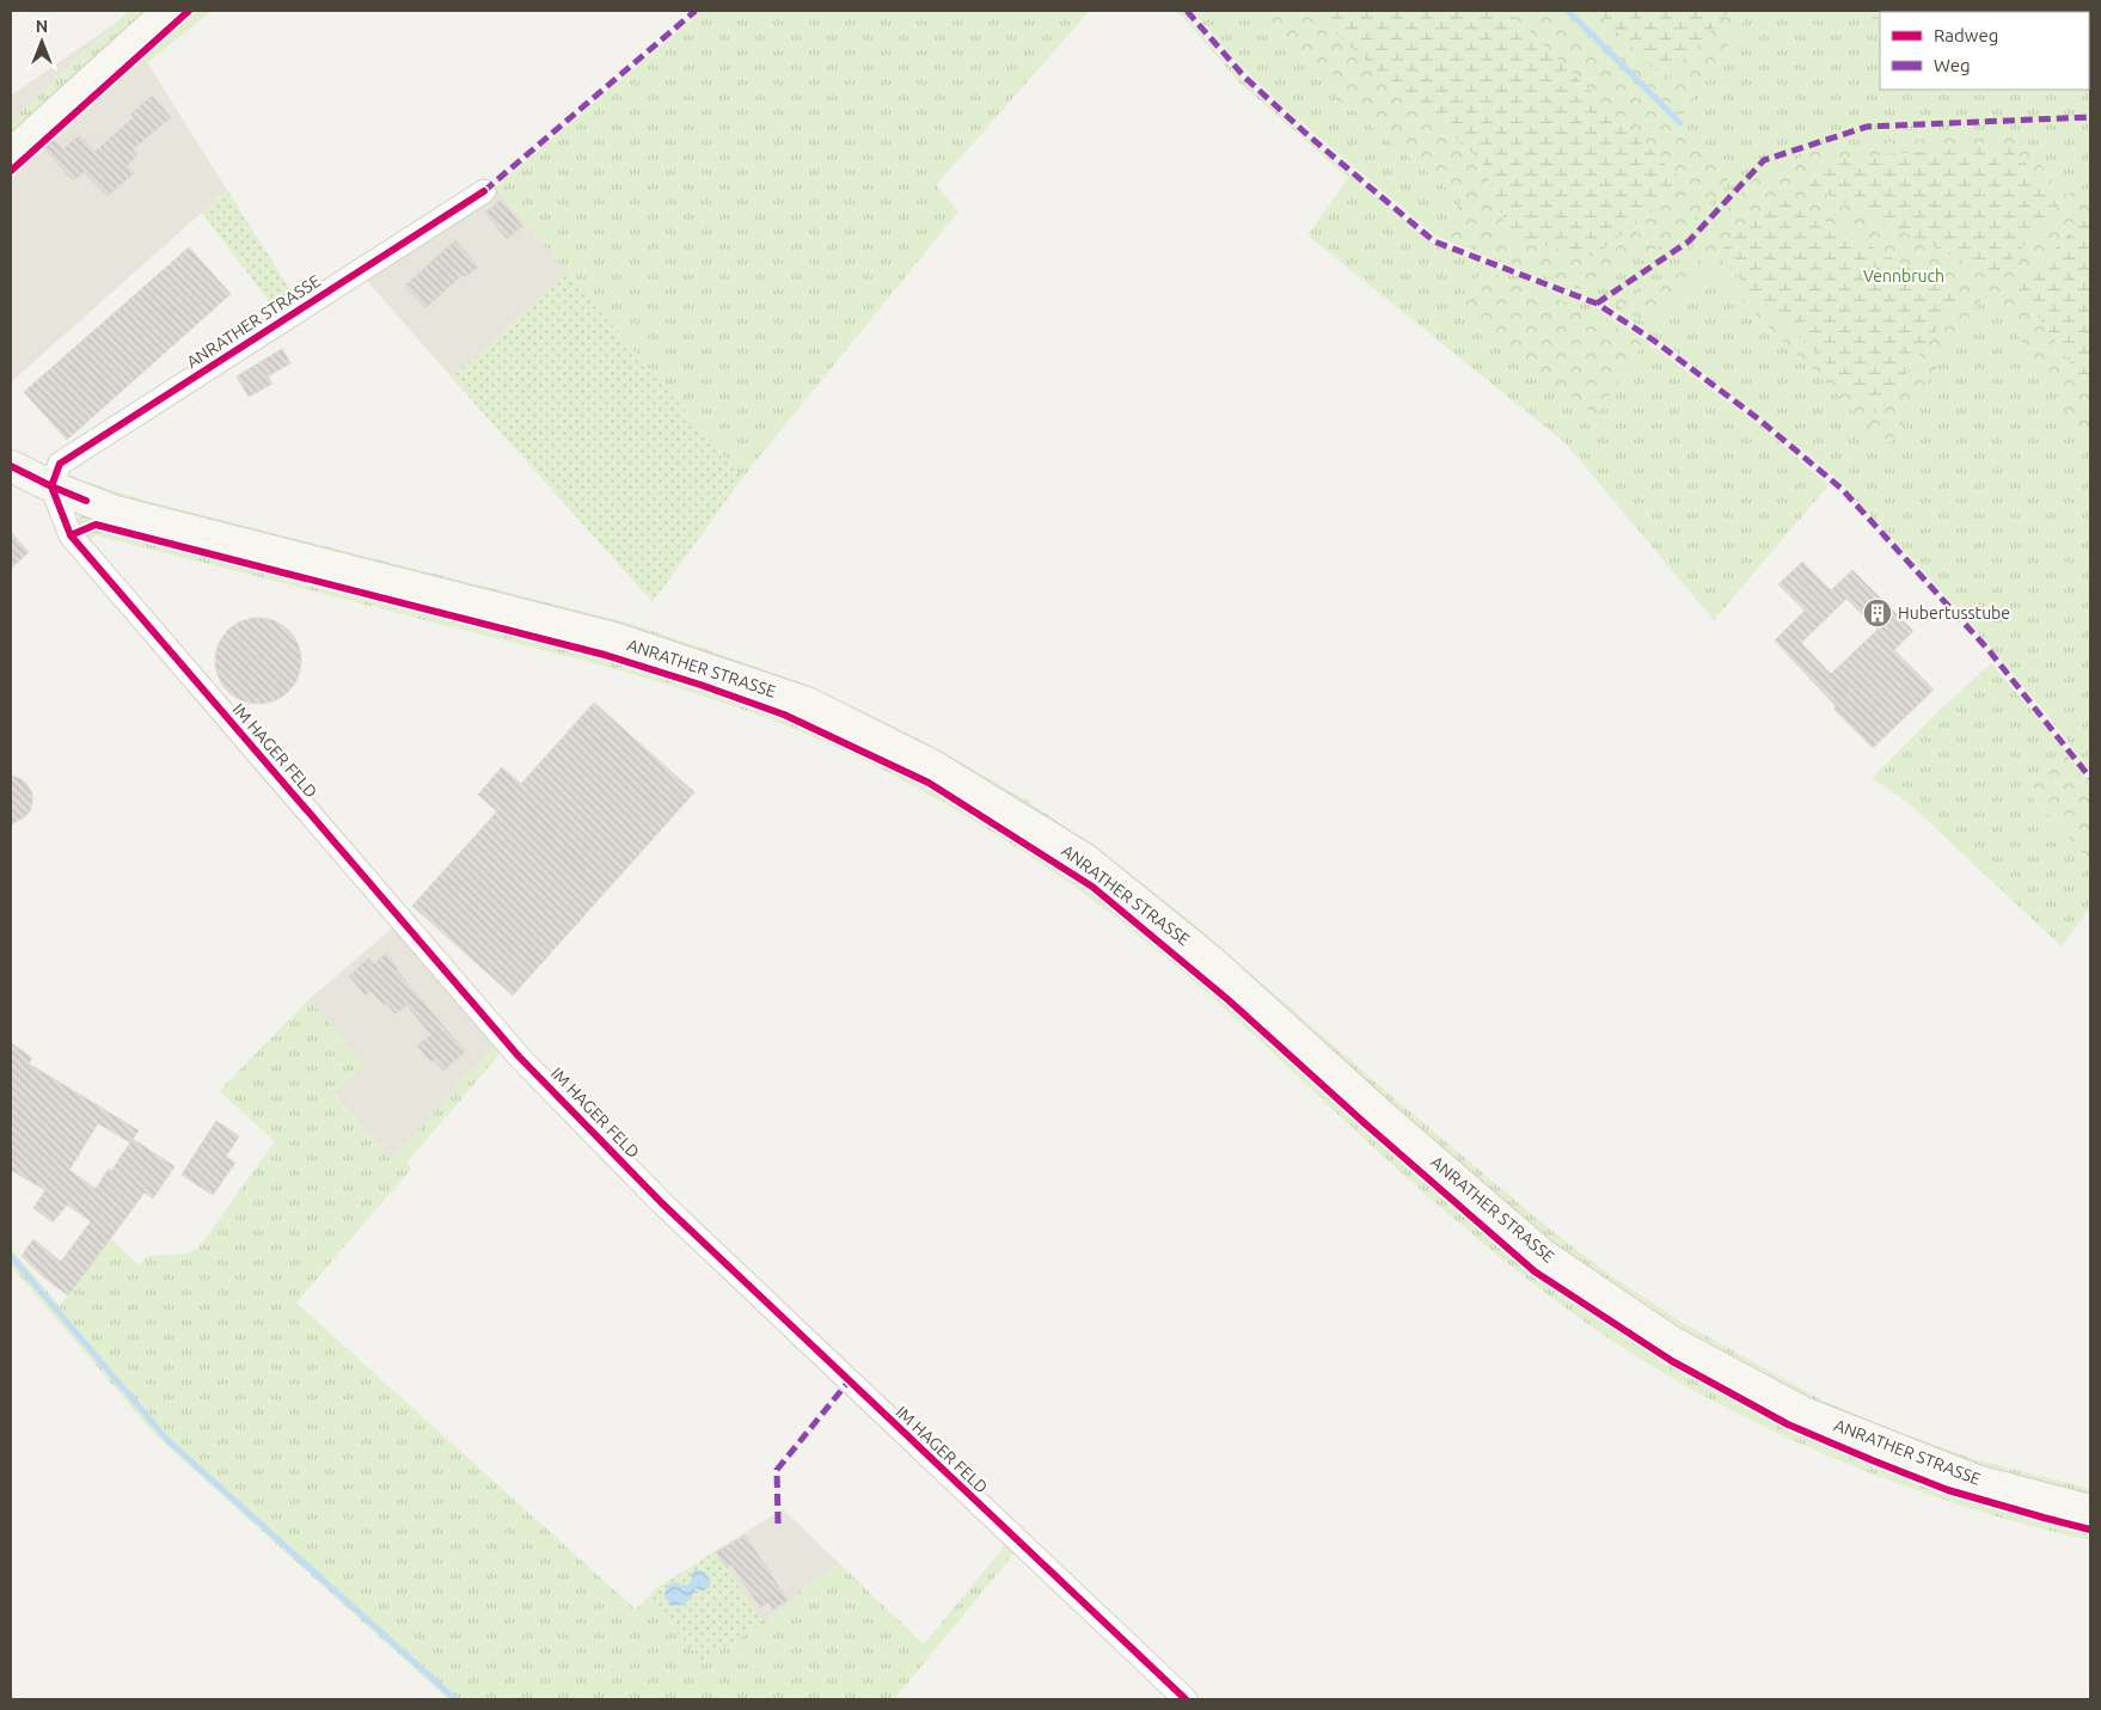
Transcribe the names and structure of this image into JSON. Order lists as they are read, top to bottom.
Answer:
{
  "streets": {
    "main road": ["ANRATHER STRASSE"],
    "street": ["IM HAGER FELD"]
  },
  "crossings": [
    ["ANRATHER STRASSE", "IM HAGER FELD"]
  ],
  "parks": ["Vennbruch"],
  "places": {
    "building": ["Hubertusstube"]
  },
  "legend": ["Radweg", "Weg"],
  "north": "top"
}
